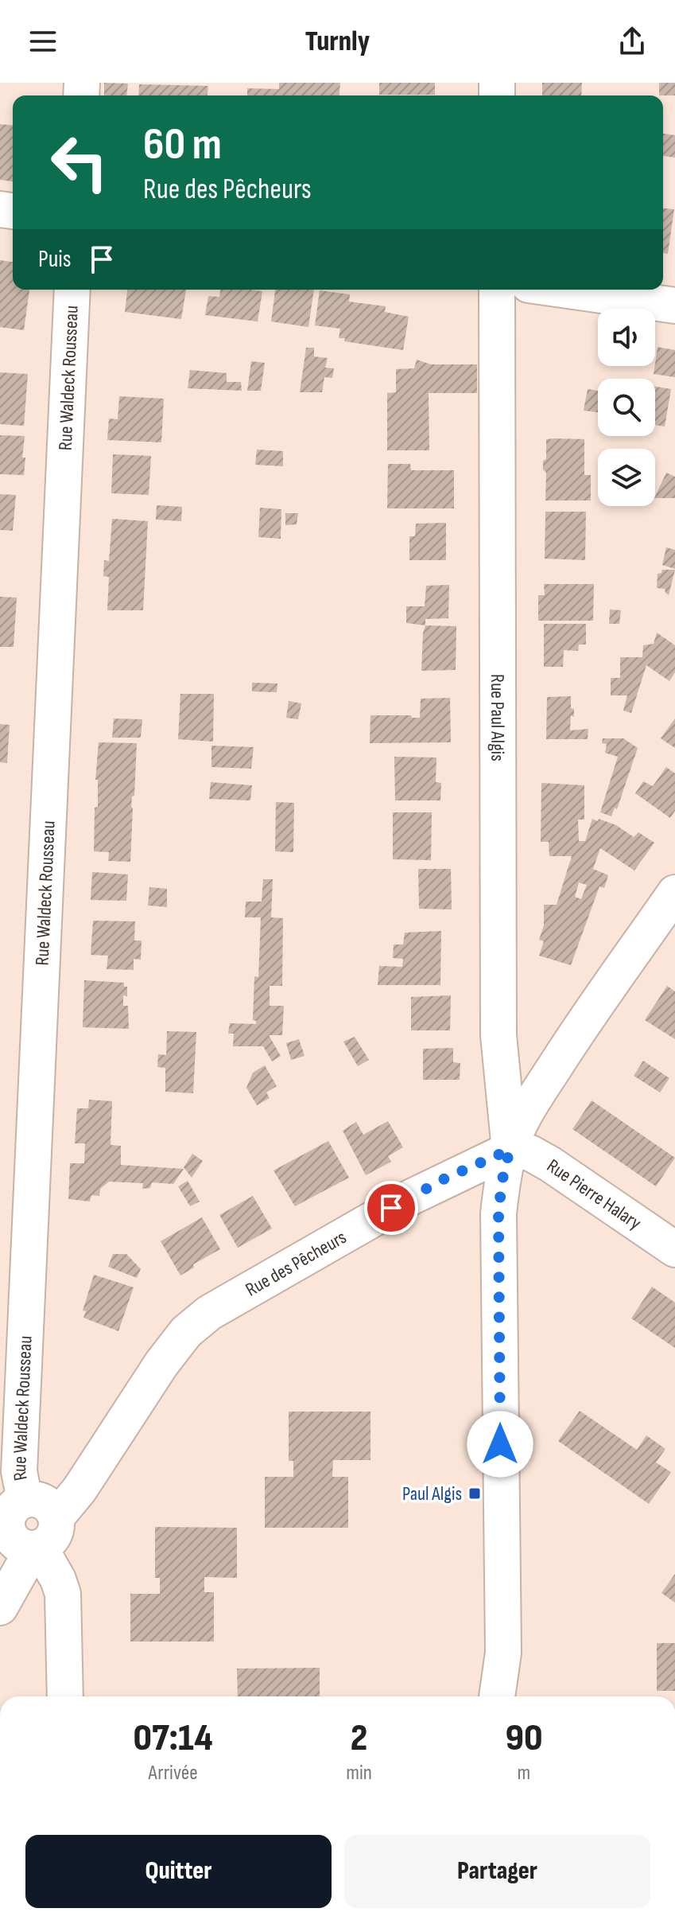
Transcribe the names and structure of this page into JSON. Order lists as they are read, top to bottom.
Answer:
{
  "streets": {
    "street": [
      "Rue Waldeck Rousseau",
      "Rue Paul Algis",
      "Rue Pierre Halary",
      "Rue des Pêcheurs"
    ]
  },
  "crossings": [
    ["Rue Waldeck Rousseau", "Rue des Pêcheurs"],
    ["Rue Paul Algis", "Rue Pierre Halary"],
    ["Rue Paul Algis", "Rue des Pêcheurs"],
    ["Rue Pierre Halary", "Rue des Pêcheurs"]
  ],
  "places": {
    "transit": ["Paul Algis"]
  },
  "page": {
    "header": "Turnly",
    "turn": ["60 m", "Rue des Pêcheurs"],
    "then": "Puis",
    "eta": [
      "07:14",
      "Arrivée",
      "2",
      "min",
      "90",
      "m"
    ],
    "buttons": ["Quitter", "Partager"]
  }
}
